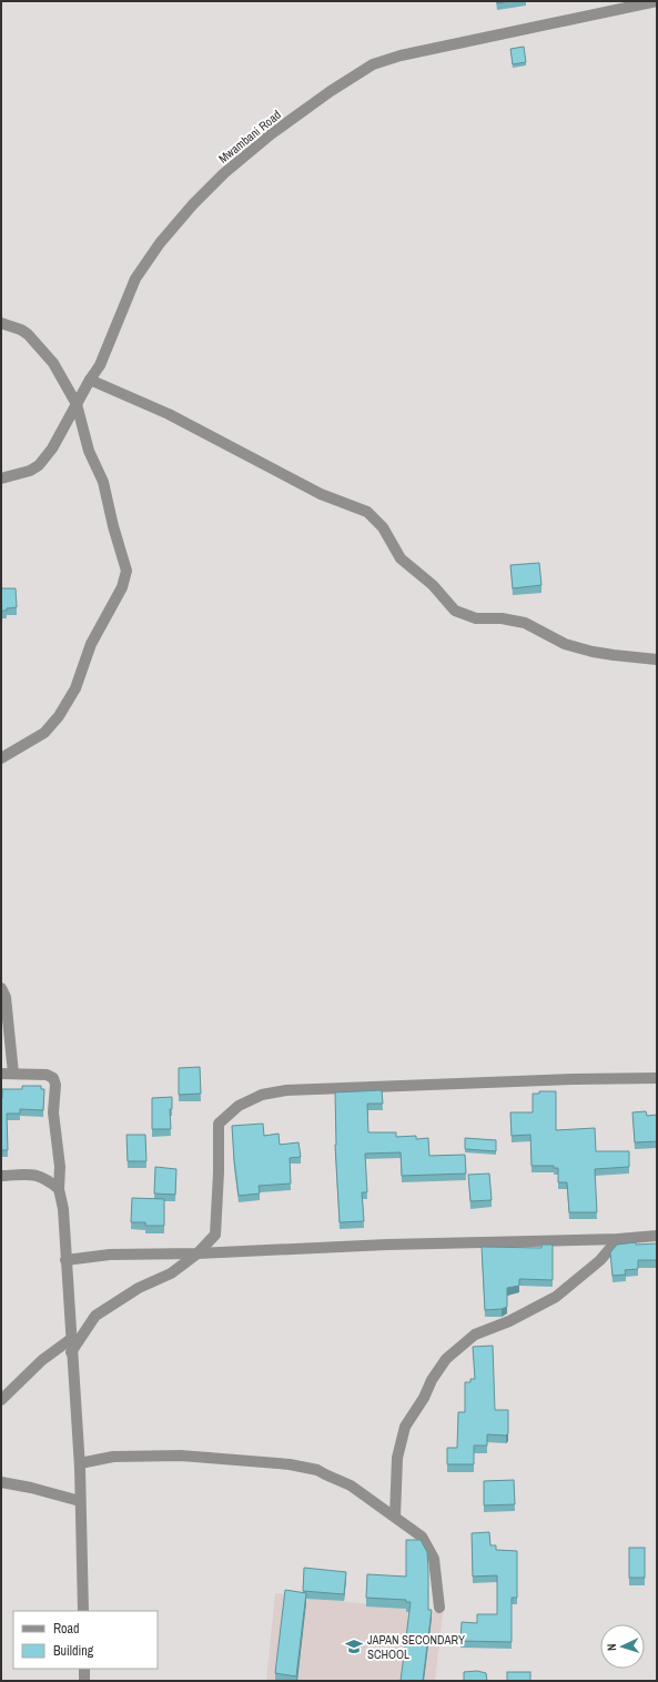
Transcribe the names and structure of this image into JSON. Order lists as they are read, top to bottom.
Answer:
{
  "streets": {
    "street": ["Mwambani Road"]
  },
  "places": {
    "school or university": ["JAPAN SECONDARY SCHOOL"]
  },
  "legend": ["Road", "Building"],
  "north": "left"
}
